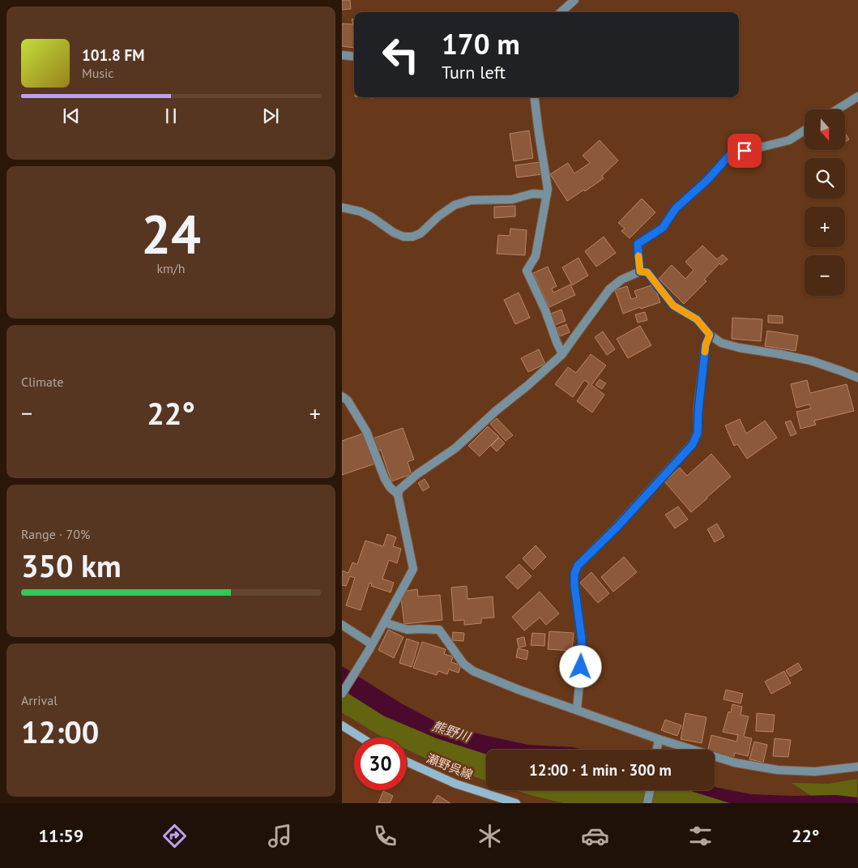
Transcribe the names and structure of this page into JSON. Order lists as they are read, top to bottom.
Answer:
{
  "streets": {
    "main road": ["瀬野呉線"]
  },
  "water": ["熊野川"],
  "north": "bottom",
  "page": {
    "turn": ["170 m", "Turn left"],
    "song": ["101.8 FM", "Music"],
    "map_buttons": ["+", "−"],
    "tile": [
      ["24", "km/h"],
      "Climate",
      ["Range · 70%", "350 km"],
      ["Arrival", "12:00"]
    ],
    "heat": ["−", "22°", "+"],
    "limit": "30",
    "trip": "12:00 · 1 min · 300 m",
    "tabs": ["11:59", "22°"]
  }
}
